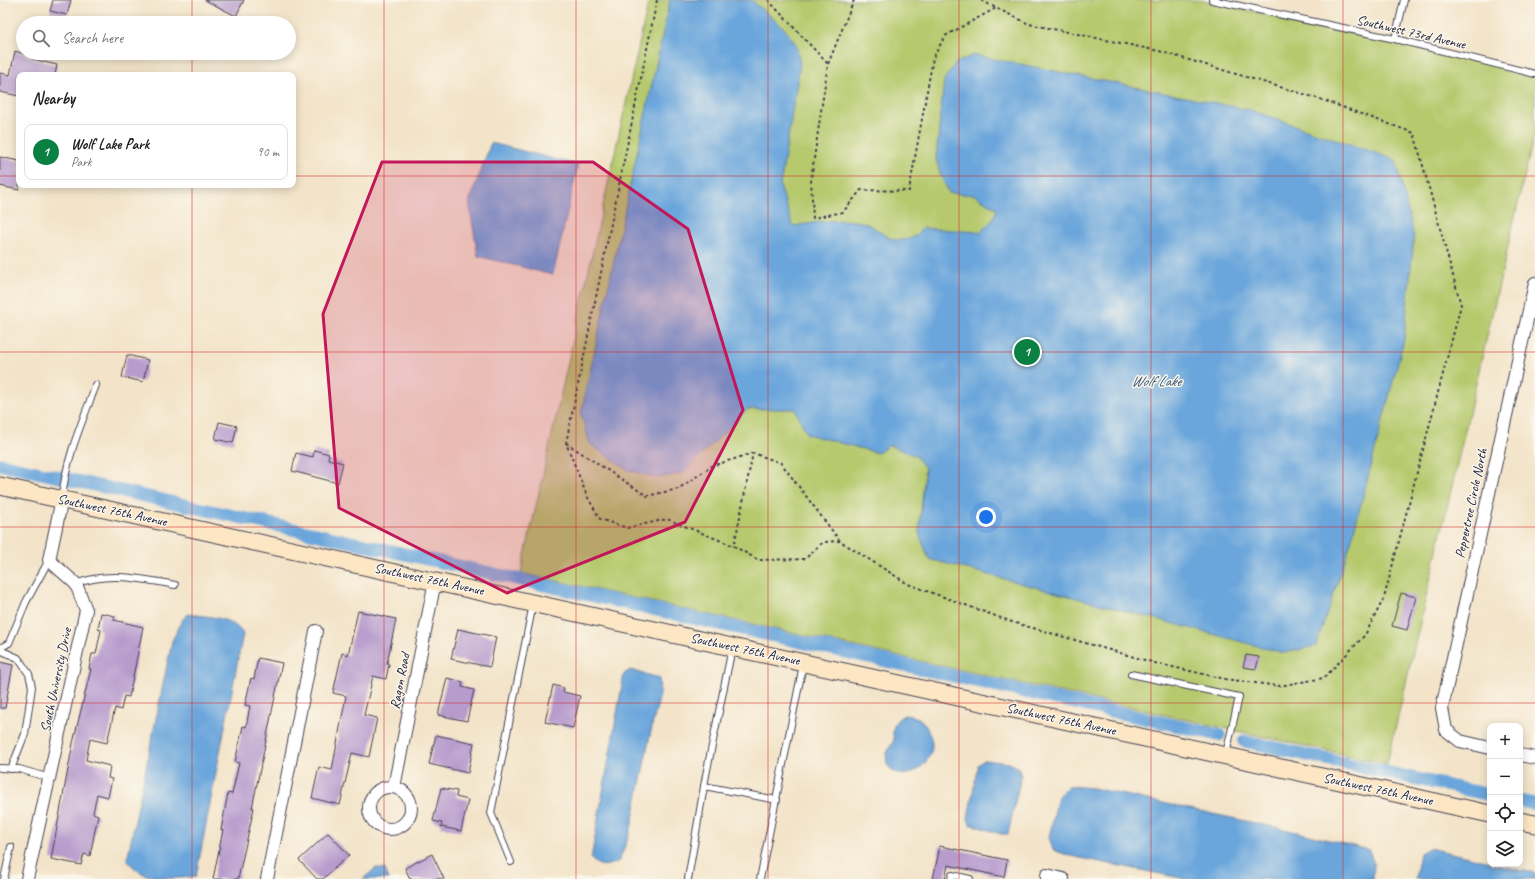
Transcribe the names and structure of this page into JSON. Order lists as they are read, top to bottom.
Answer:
{
  "streets": {
    "street": [
      "Peppertree Circle North",
      "Southwest 76th Avenue",
      "South University Drive",
      "Ragon Road"
    ],
    "lane": ["Southwest 73rd Avenue"]
  },
  "crossings": [
    ["Southwest 76th Avenue", "Ragon Road"]
  ],
  "water": ["Wolf Lake"],
  "page": {
    "search": "Search here",
    "heading": "Nearby",
    "list": [
      {
        "mark": "1",
        "name": "Wolf Lake Park",
        "note": "Park",
        "value": "90 m"
      }
    ],
    "pins": "1",
    "map_buttons": ["+", "−"]
  }
}
